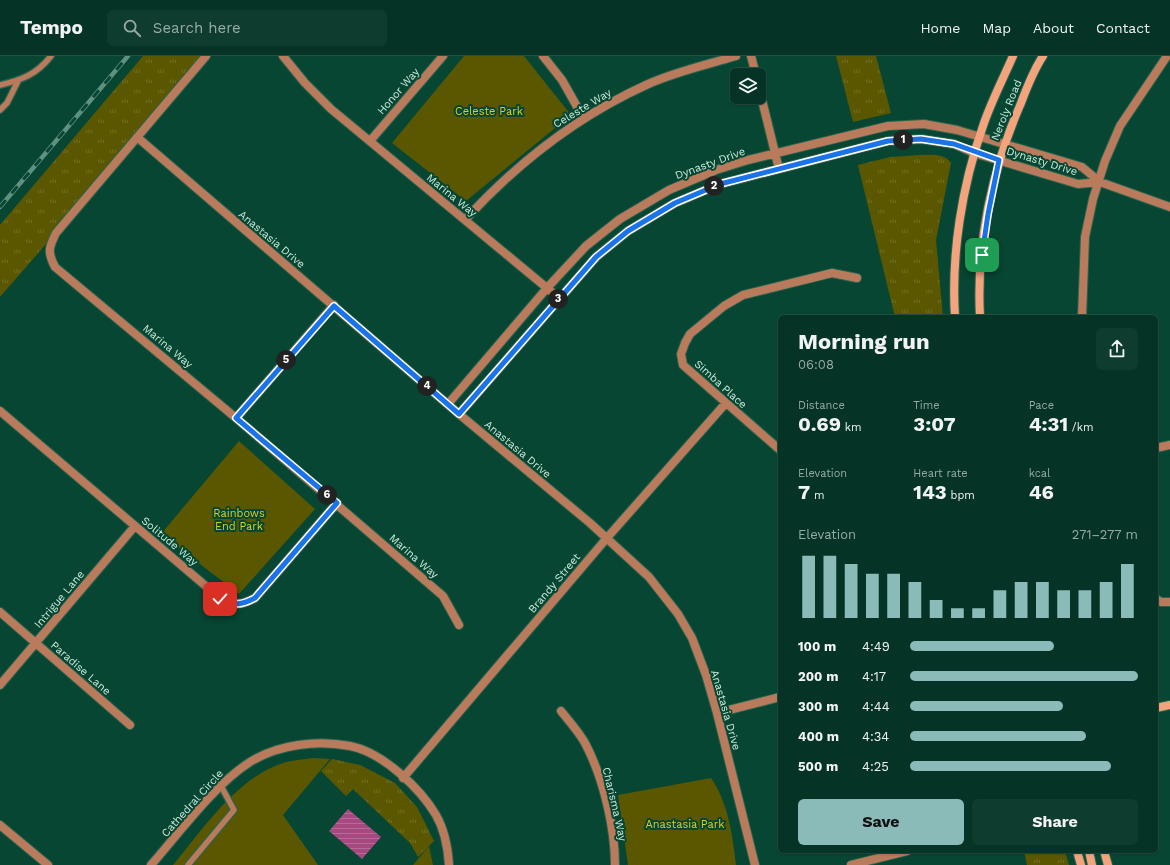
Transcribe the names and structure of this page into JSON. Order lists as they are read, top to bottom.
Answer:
{
  "streets": {
    "street": [
      "Honor Way",
      "Celeste Way",
      "Neroly Road",
      "Dynasty Drive",
      "Marina Way",
      "Anastasia Drive",
      "Simba Place",
      "Solitude Way",
      "Brandy Street",
      "Intrigue Lane",
      "Paradise Lane",
      "Cathedral Circle",
      "Charisma Way"
    ]
  },
  "crossings": [
    ["Honor Way", "Marina Way"],
    ["Celeste Way", "Marina Way"],
    ["Neroly Road", "Dynasty Drive"],
    ["Dynasty Drive", "Marina Way"],
    ["Dynasty Drive", "Anastasia Drive"],
    ["Marina Way", "Anastasia Drive"],
    ["Marina Way", "Solitude Way"],
    ["Anastasia Drive", "Brandy Street"],
    ["Simba Place", "Brandy Street"],
    ["Solitude Way", "Intrigue Lane"],
    ["Brandy Street", "Cathedral Circle"],
    ["Intrigue Lane", "Paradise Lane"]
  ],
  "parks": ["Celeste Park", "Rainbows End Park", "Anastasia Park"],
  "page": {
    "header": "Tempo",
    "search": "Search here",
    "nav": [
      "Home",
      "Map",
      "About",
      "Contact"
    ],
    "pins": [
      "1",
      "2",
      "3",
      "5",
      "4",
      "6"
    ],
    "heading": ["Morning run", "06:08"],
    "stats": [
      ["Distance", "0.69 km"],
      ["Time", "3:07"],
      ["Pace", "4:31 /km"],
      ["Elevation", "7 m"],
      ["Heart rate", "143 bpm"],
      ["kcal", "46"]
    ],
    "chart": ["Elevation", "271–277 m"],
    "list": [
      {
        "name": "100 m",
        "note": "4:49"
      },
      {
        "name": "200 m",
        "note": "4:17"
      },
      {
        "name": "300 m",
        "note": "4:44"
      },
      {
        "name": "400 m",
        "note": "4:34"
      },
      {
        "name": "500 m",
        "note": "4:25"
      }
    ],
    "buttons": ["Save", "Share"]
  }
}
